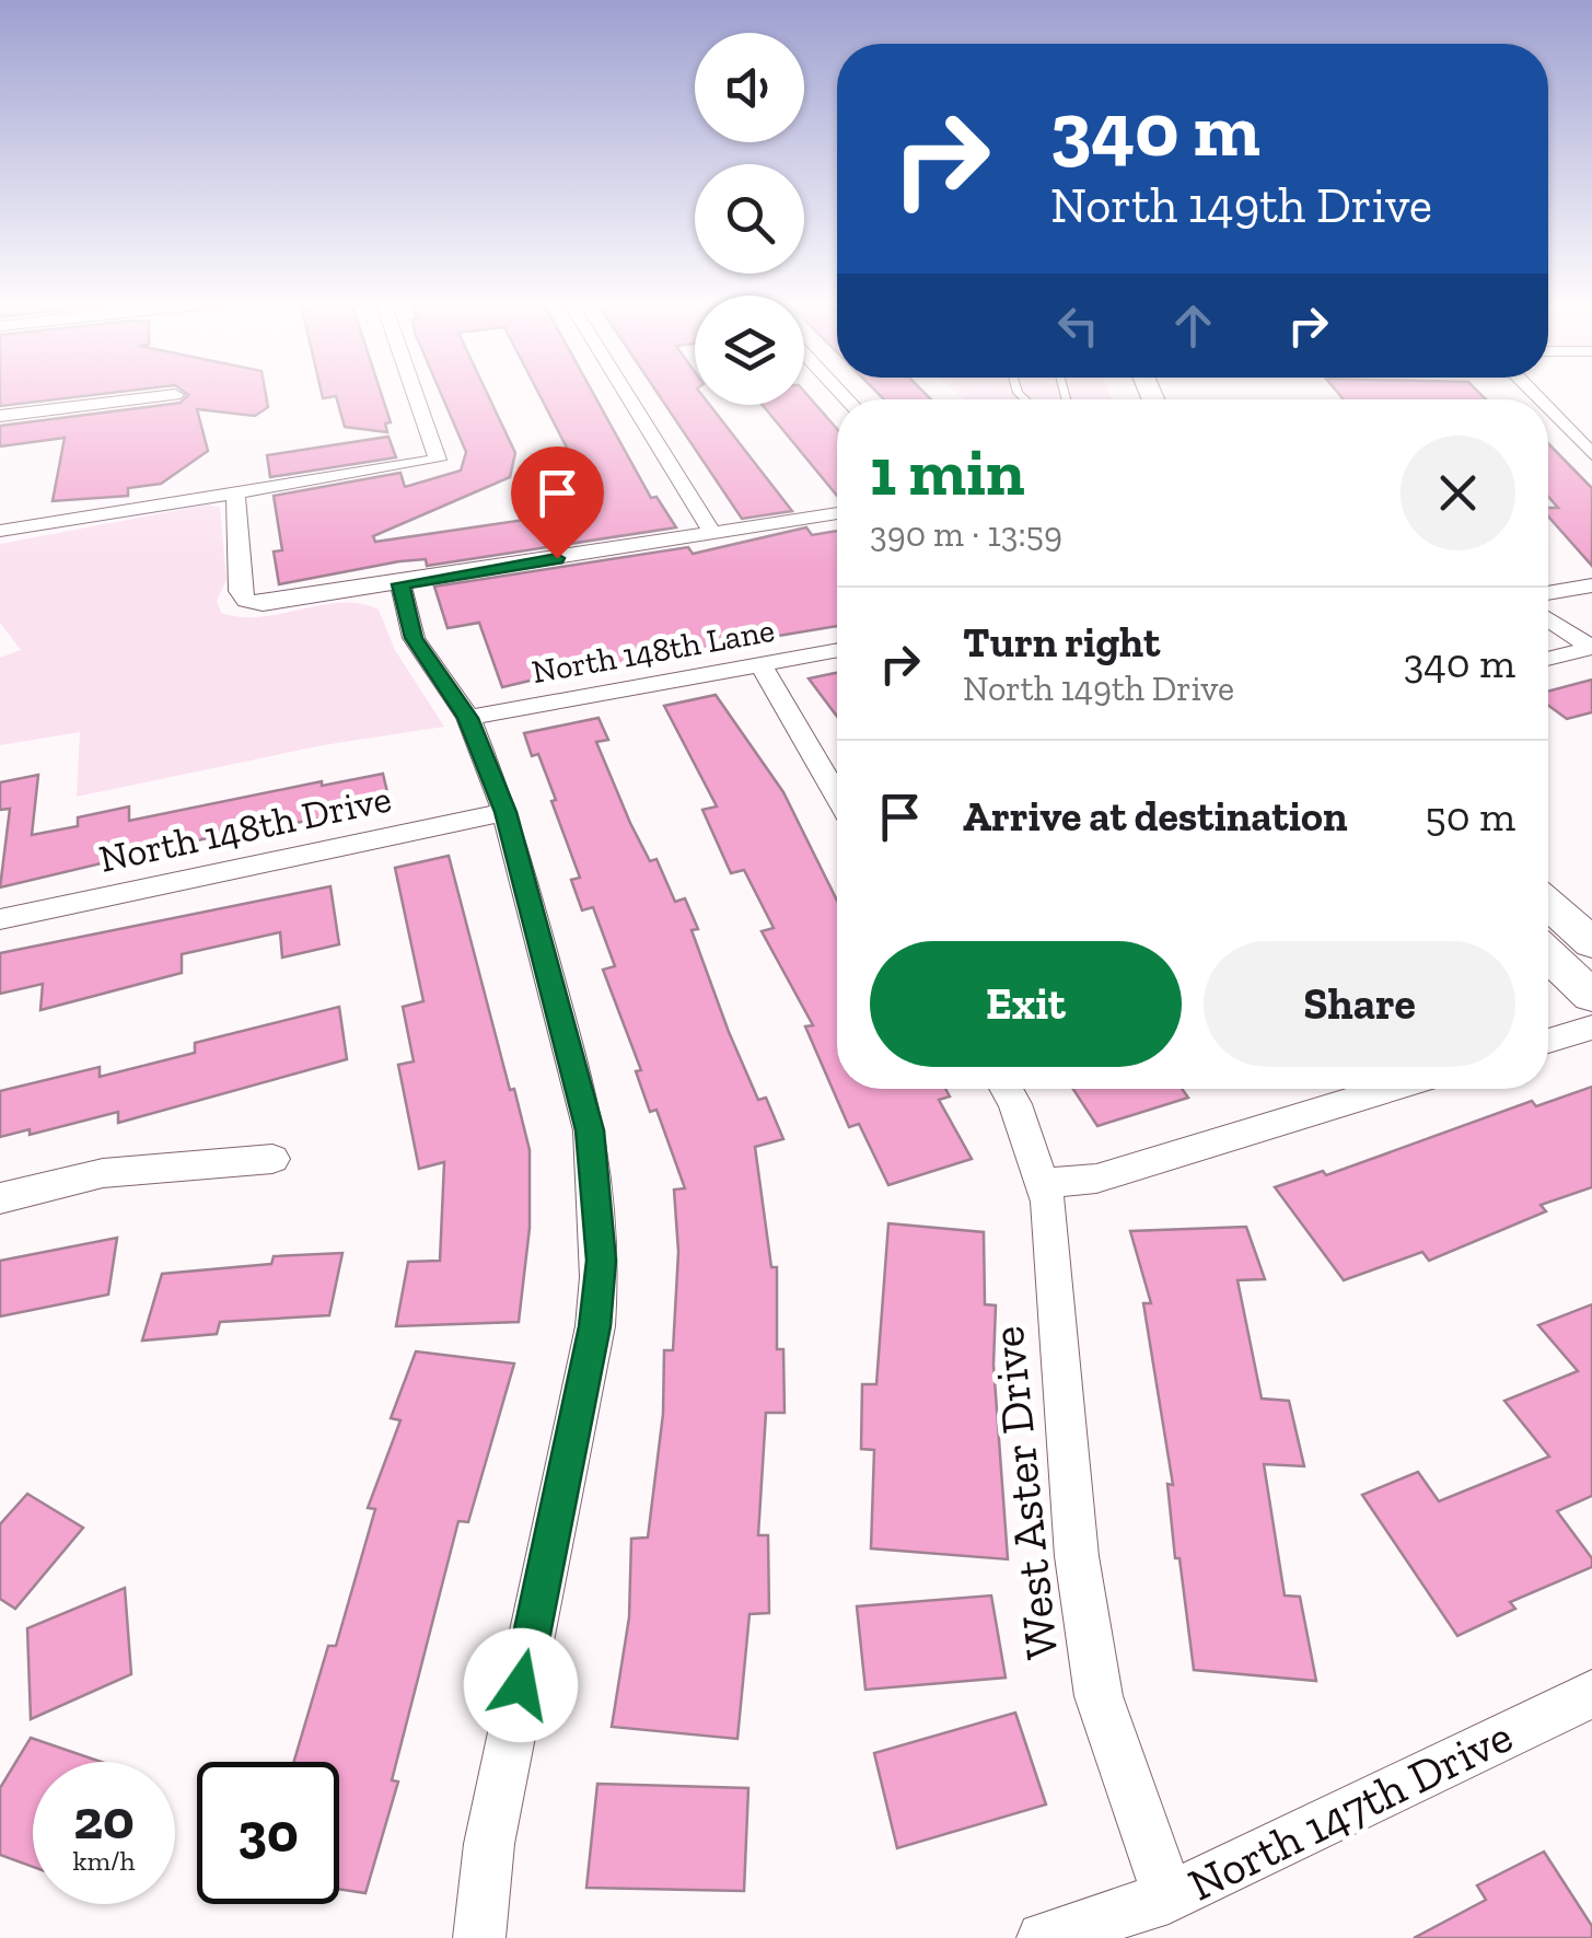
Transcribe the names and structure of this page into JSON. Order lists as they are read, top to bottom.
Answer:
{
  "streets": {
    "street": [
      "North 148th Lane",
      "North 148th Drive",
      "West Aster Drive",
      "North 147th Drive"
    ]
  },
  "crossings": [
    ["West Aster Drive", "North 147th Drive"]
  ],
  "page": {
    "turn": ["340 m", "North 149th Drive"],
    "heading": ["1 min", "390 m · 13:59"],
    "list": [
      {
        "name": "Turn right",
        "note": "North 149th Drive",
        "value": "340 m"
      },
      {
        "name": "Arrive at destination",
        "value": "50 m"
      }
    ],
    "buttons": ["Exit", "Share"],
    "speed": "20 km/h",
    "limit": "30"
  }
}
